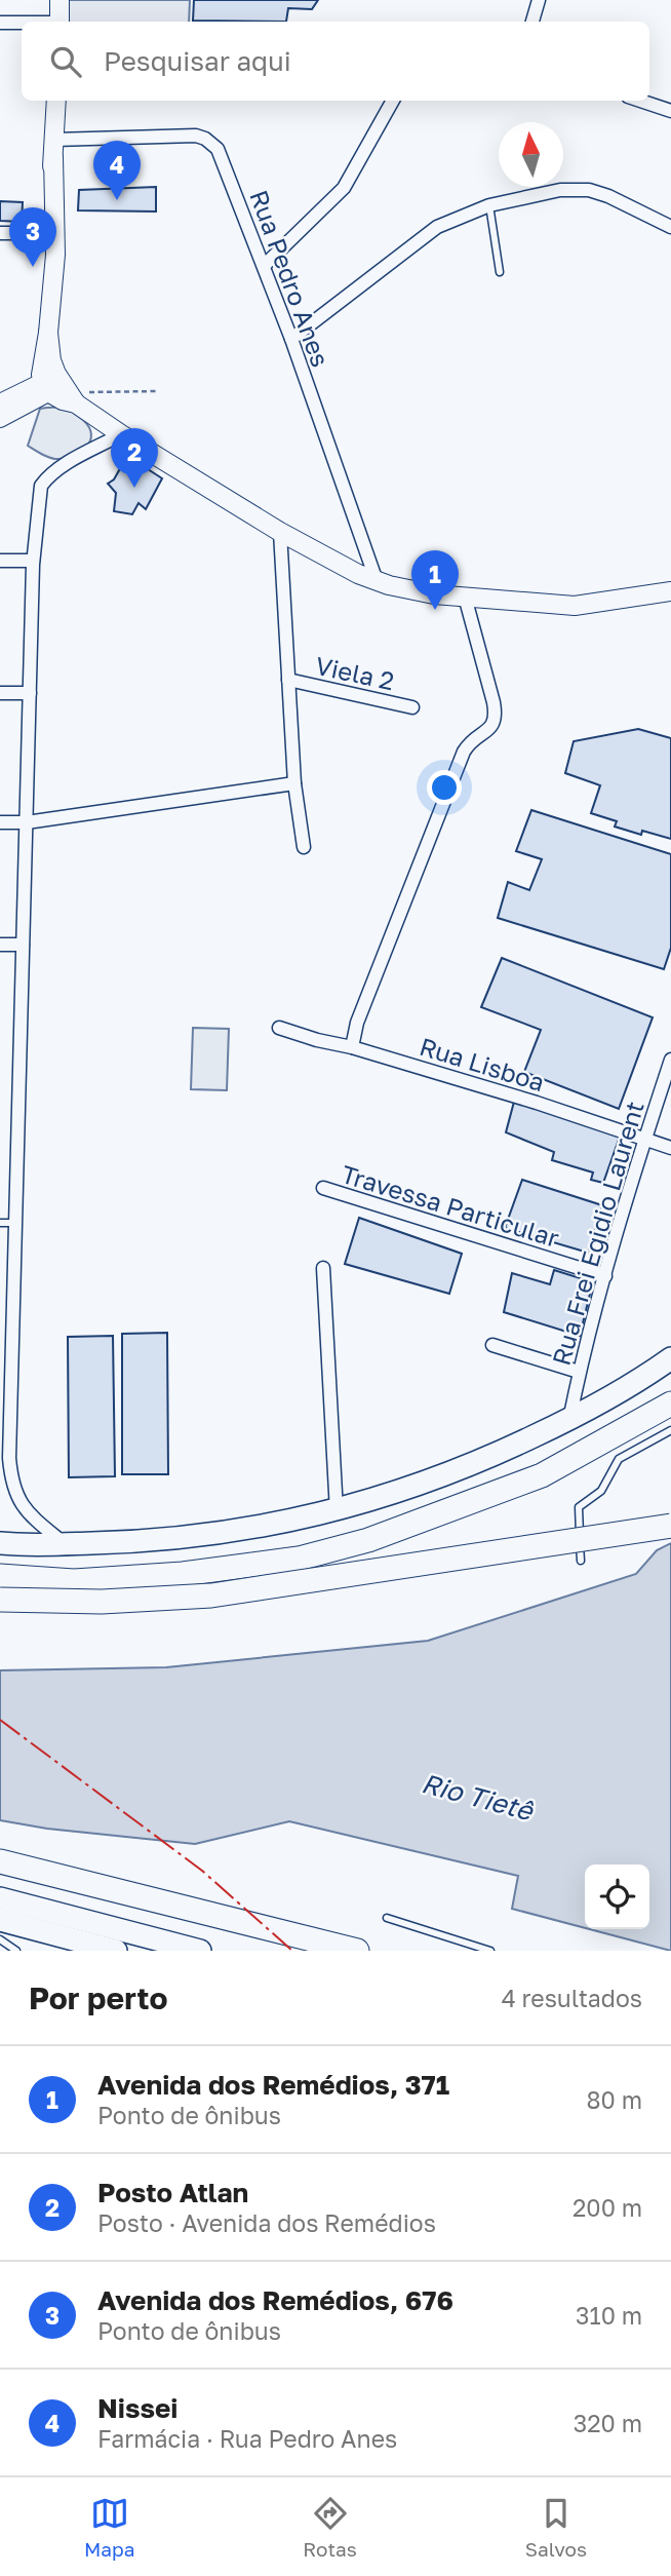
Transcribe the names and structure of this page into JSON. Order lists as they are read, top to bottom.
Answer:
{
  "streets": {
    "street": [
      "Rua Pedro Anes",
      "Viela 2",
      "Rua Lisboa",
      "Travessa Particular",
      "Rua Frei Egidio Laurent"
    ]
  },
  "crossings": [
    ["Rua Lisboa", "Rua Frei Egidio Laurent"],
    ["Travessa Particular", "Rua Frei Egidio Laurent"]
  ],
  "water": ["Rio Tietê"],
  "north": "top",
  "page": {
    "search": "Pesquisar aqui",
    "pins": [
      "4",
      "3",
      "2",
      "1"
    ],
    "heading": ["Por perto", "4 resultados"],
    "list": [
      {
        "mark": "1",
        "name": "Avenida dos Remédios, 371",
        "note": "Ponto de ônibus",
        "value": "80 m"
      },
      {
        "mark": "2",
        "name": "Posto Atlan",
        "note": "Posto · Avenida dos Remédios",
        "value": "200 m"
      },
      {
        "mark": "3",
        "name": "Avenida dos Remédios, 676",
        "note": "Ponto de ônibus",
        "value": "310 m"
      },
      {
        "mark": "4",
        "name": "Nissei",
        "note": "Farmácia · Rua Pedro Anes",
        "value": "320 m"
      }
    ],
    "nav": ["Mapa", "Rotas", "Salvos"]
  }
}
